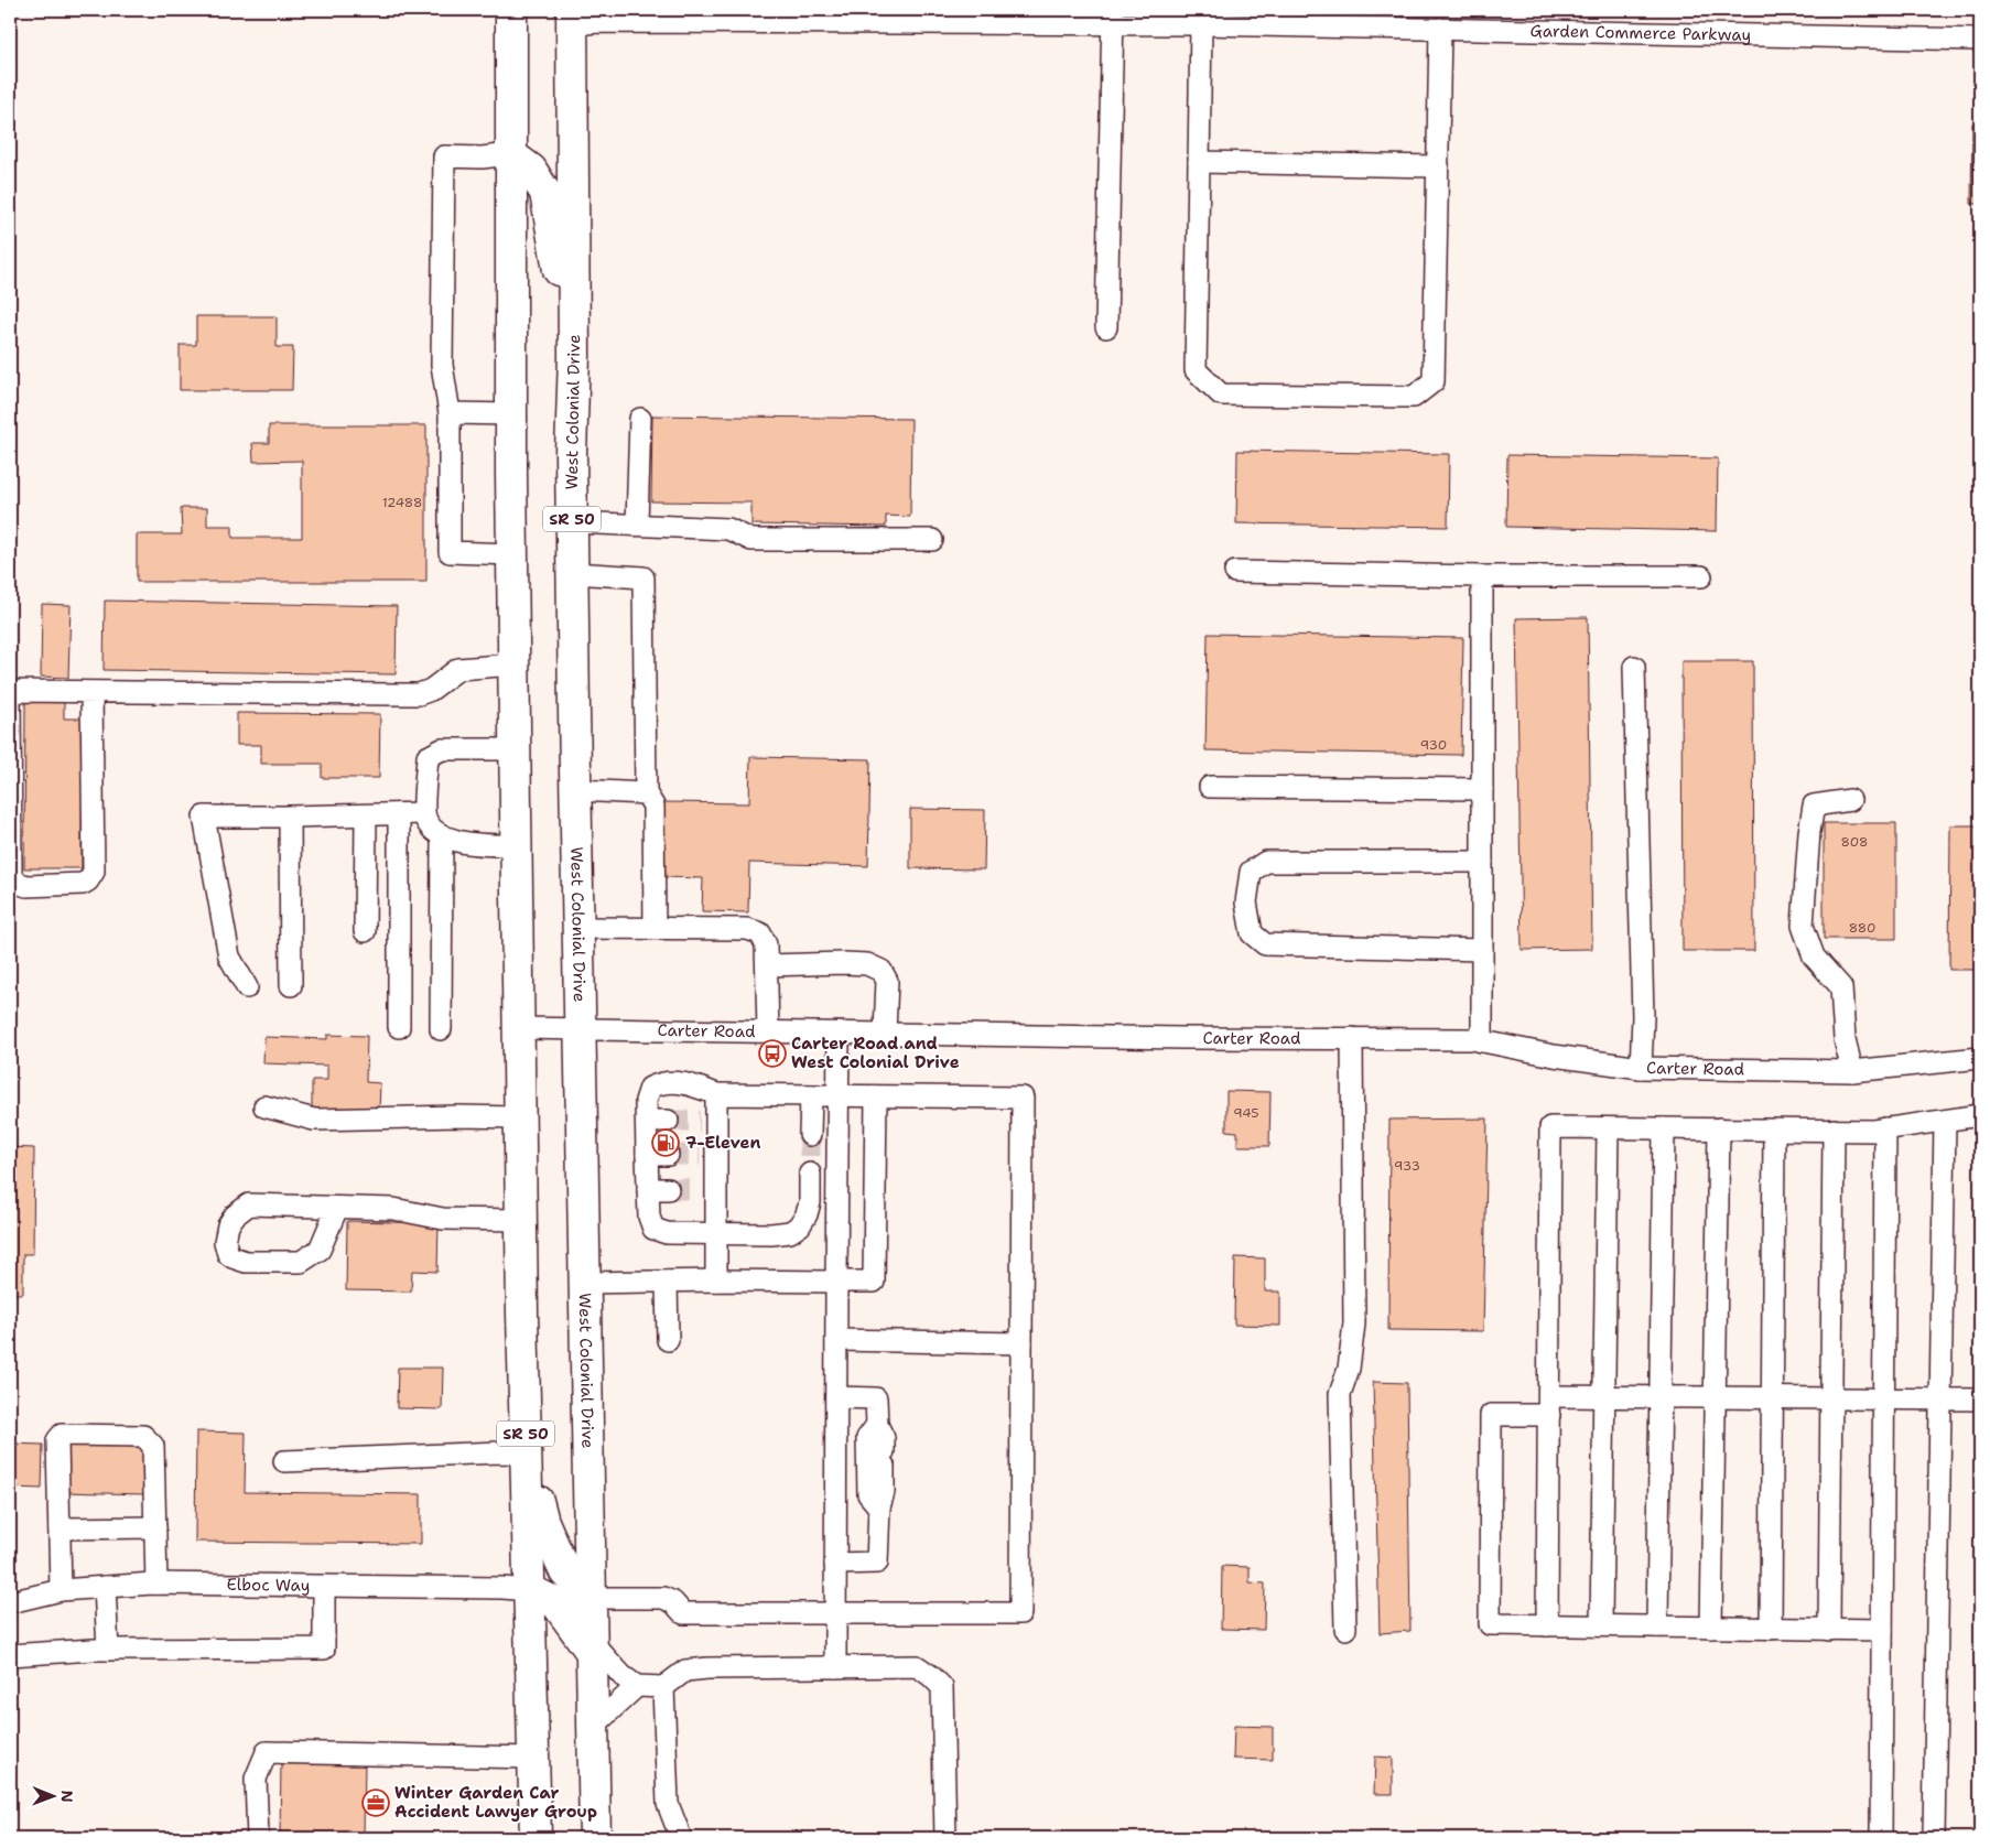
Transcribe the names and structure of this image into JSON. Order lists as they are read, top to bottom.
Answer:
{
  "streets": {
    "highway": ["West Colonial Drive", "SR 50"],
    "street": ["Garden Commerce Parkway", "Carter Road", "Elboc Way"]
  },
  "crossings": [
    ["Garden Commerce Parkway", "West Colonial Drive"],
    ["West Colonial Drive", "Carter Road"],
    ["SR 50", "Carter Road"],
    ["SR 50", "Elboc Way"]
  ],
  "places": {
    "bus stop": ["Carter Road and West Colonial Drive"],
    "fuel station": ["7-Eleven"],
    "office": ["Winter Garden Car Accident Lawyer Group"]
  },
  "house_numbers": [
    "12488",
    "930",
    "808",
    "880",
    "945",
    "933"
  ],
  "north": "right"
}
